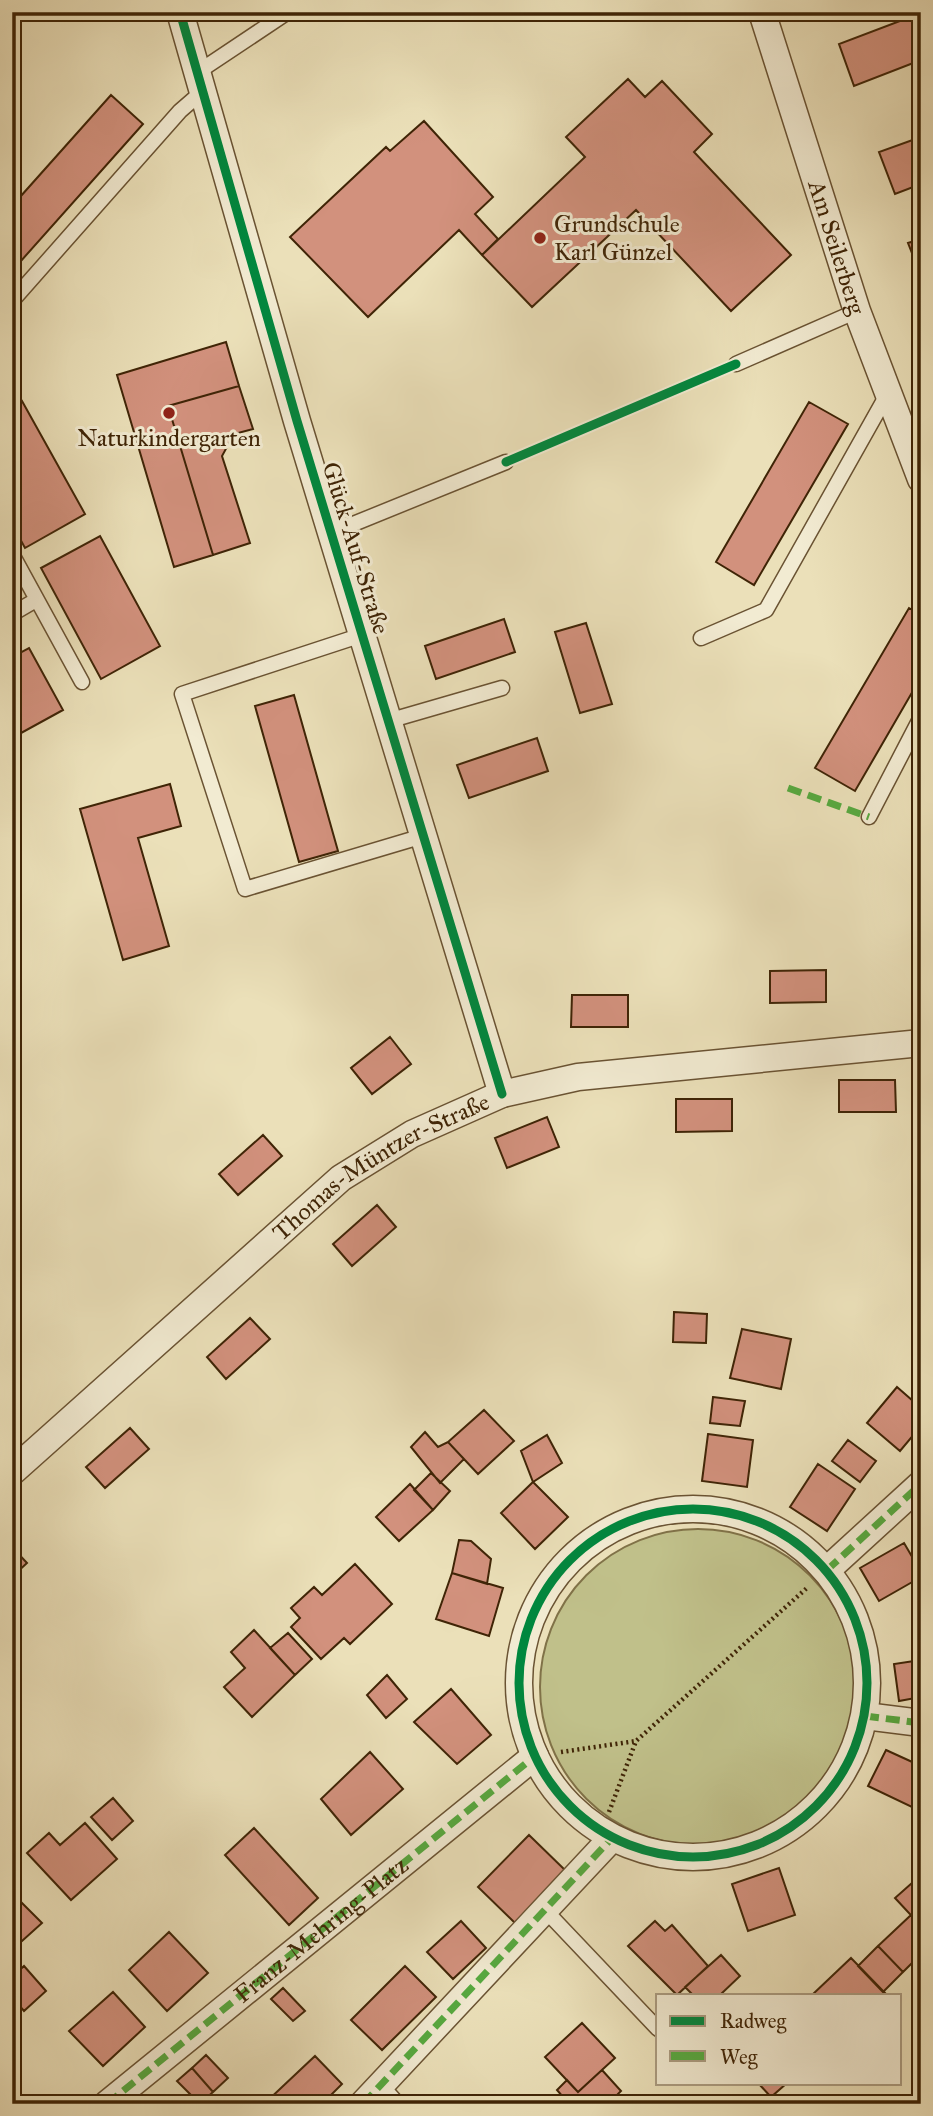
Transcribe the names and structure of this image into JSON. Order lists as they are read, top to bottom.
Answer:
{
  "streets": {
    "street": [
      "Am Seilerberg",
      "Glück-Auf-Straße",
      "Thomas-Müntzer-Straße",
      "Franz-Mehring-Platz"
    ]
  },
  "crossings": [
    ["Glück-Auf-Straße", "Thomas-Müntzer-Straße"]
  ],
  "places": ["Grundschule Karl Günzel", "Naturkindergarten"],
  "legend": ["Radweg", "Weg"]
}
